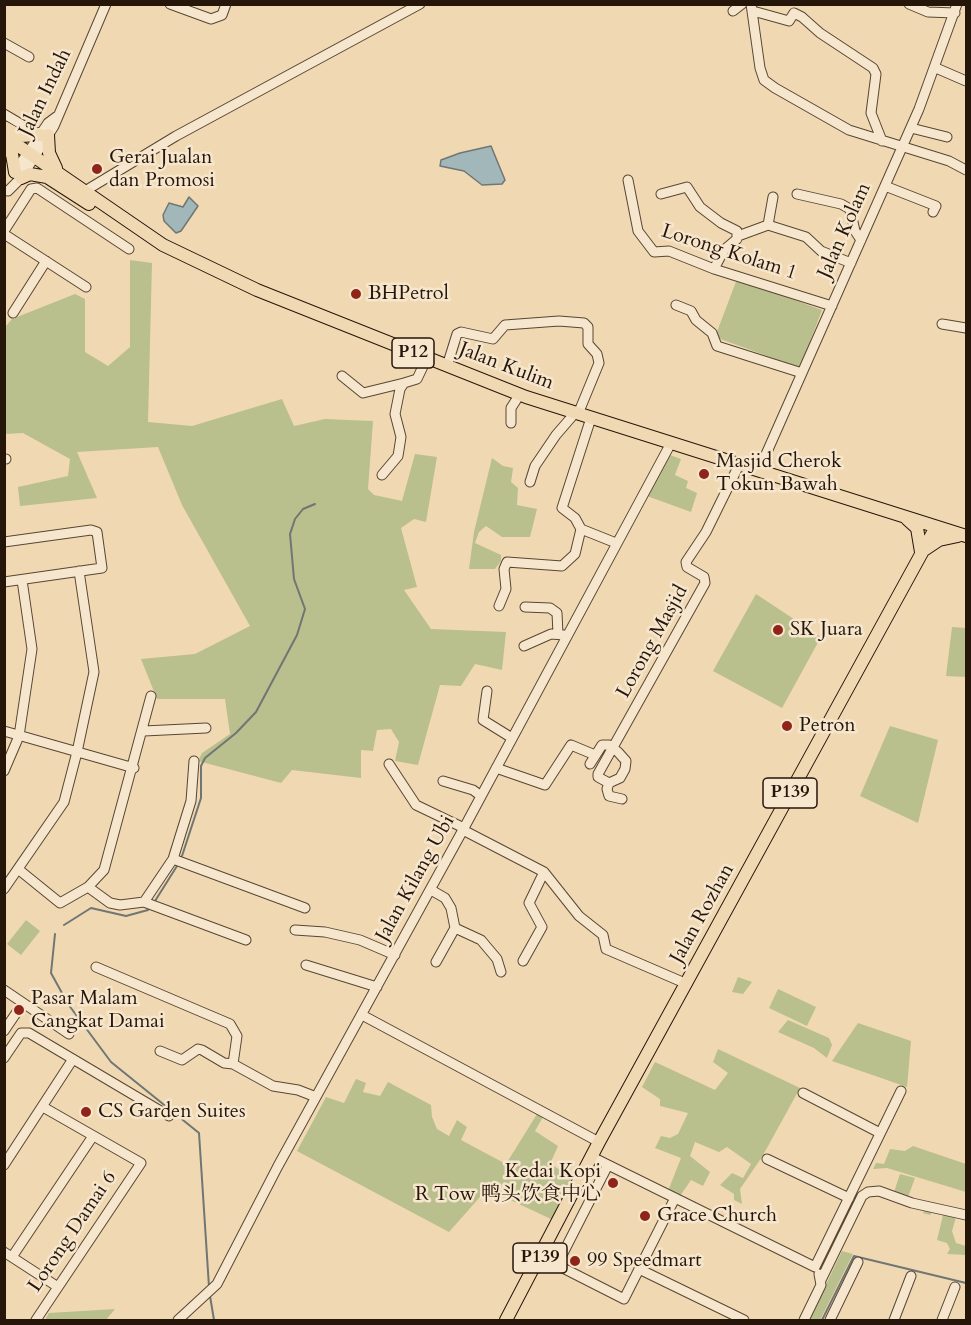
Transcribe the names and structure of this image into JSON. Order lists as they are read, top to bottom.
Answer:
{
  "streets": {
    "main road": [
      "P12",
      "Jalan Kulim",
      "P139",
      "Jalan Rozhan"
    ],
    "street": [
      "Jalan Indah",
      "Jalan Kolam",
      "Lorong Kolam 1",
      "Lorong Masjid",
      "Jalan Kilang Ubi",
      "Lorong Damai 6"
    ]
  },
  "crossings": [
    ["Jalan Indah", "Jalan Kulim"],
    ["Jalan Kolam", "Lorong Kolam 1"],
    ["Jalan Kolam", "Jalan Kulim"],
    ["Jalan Kulim", "Lorong Masjid"],
    ["Jalan Kulim", "Jalan Kilang Ubi"],
    ["Jalan Kulim", "Jalan Rozhan"]
  ],
  "places": [
    "Gerai Jualan dan Promosi",
    "BHPetrol",
    "Masjid Cherok Tokun Bawah",
    "SK Juara",
    "Petron",
    "Pasar Malam Cangkat Damai",
    "CS Garden Suites",
    "Kedai Kopi R Tow 鸭头饮食中心",
    "Grace Church",
    "99 Speedmart"
  ]
}
